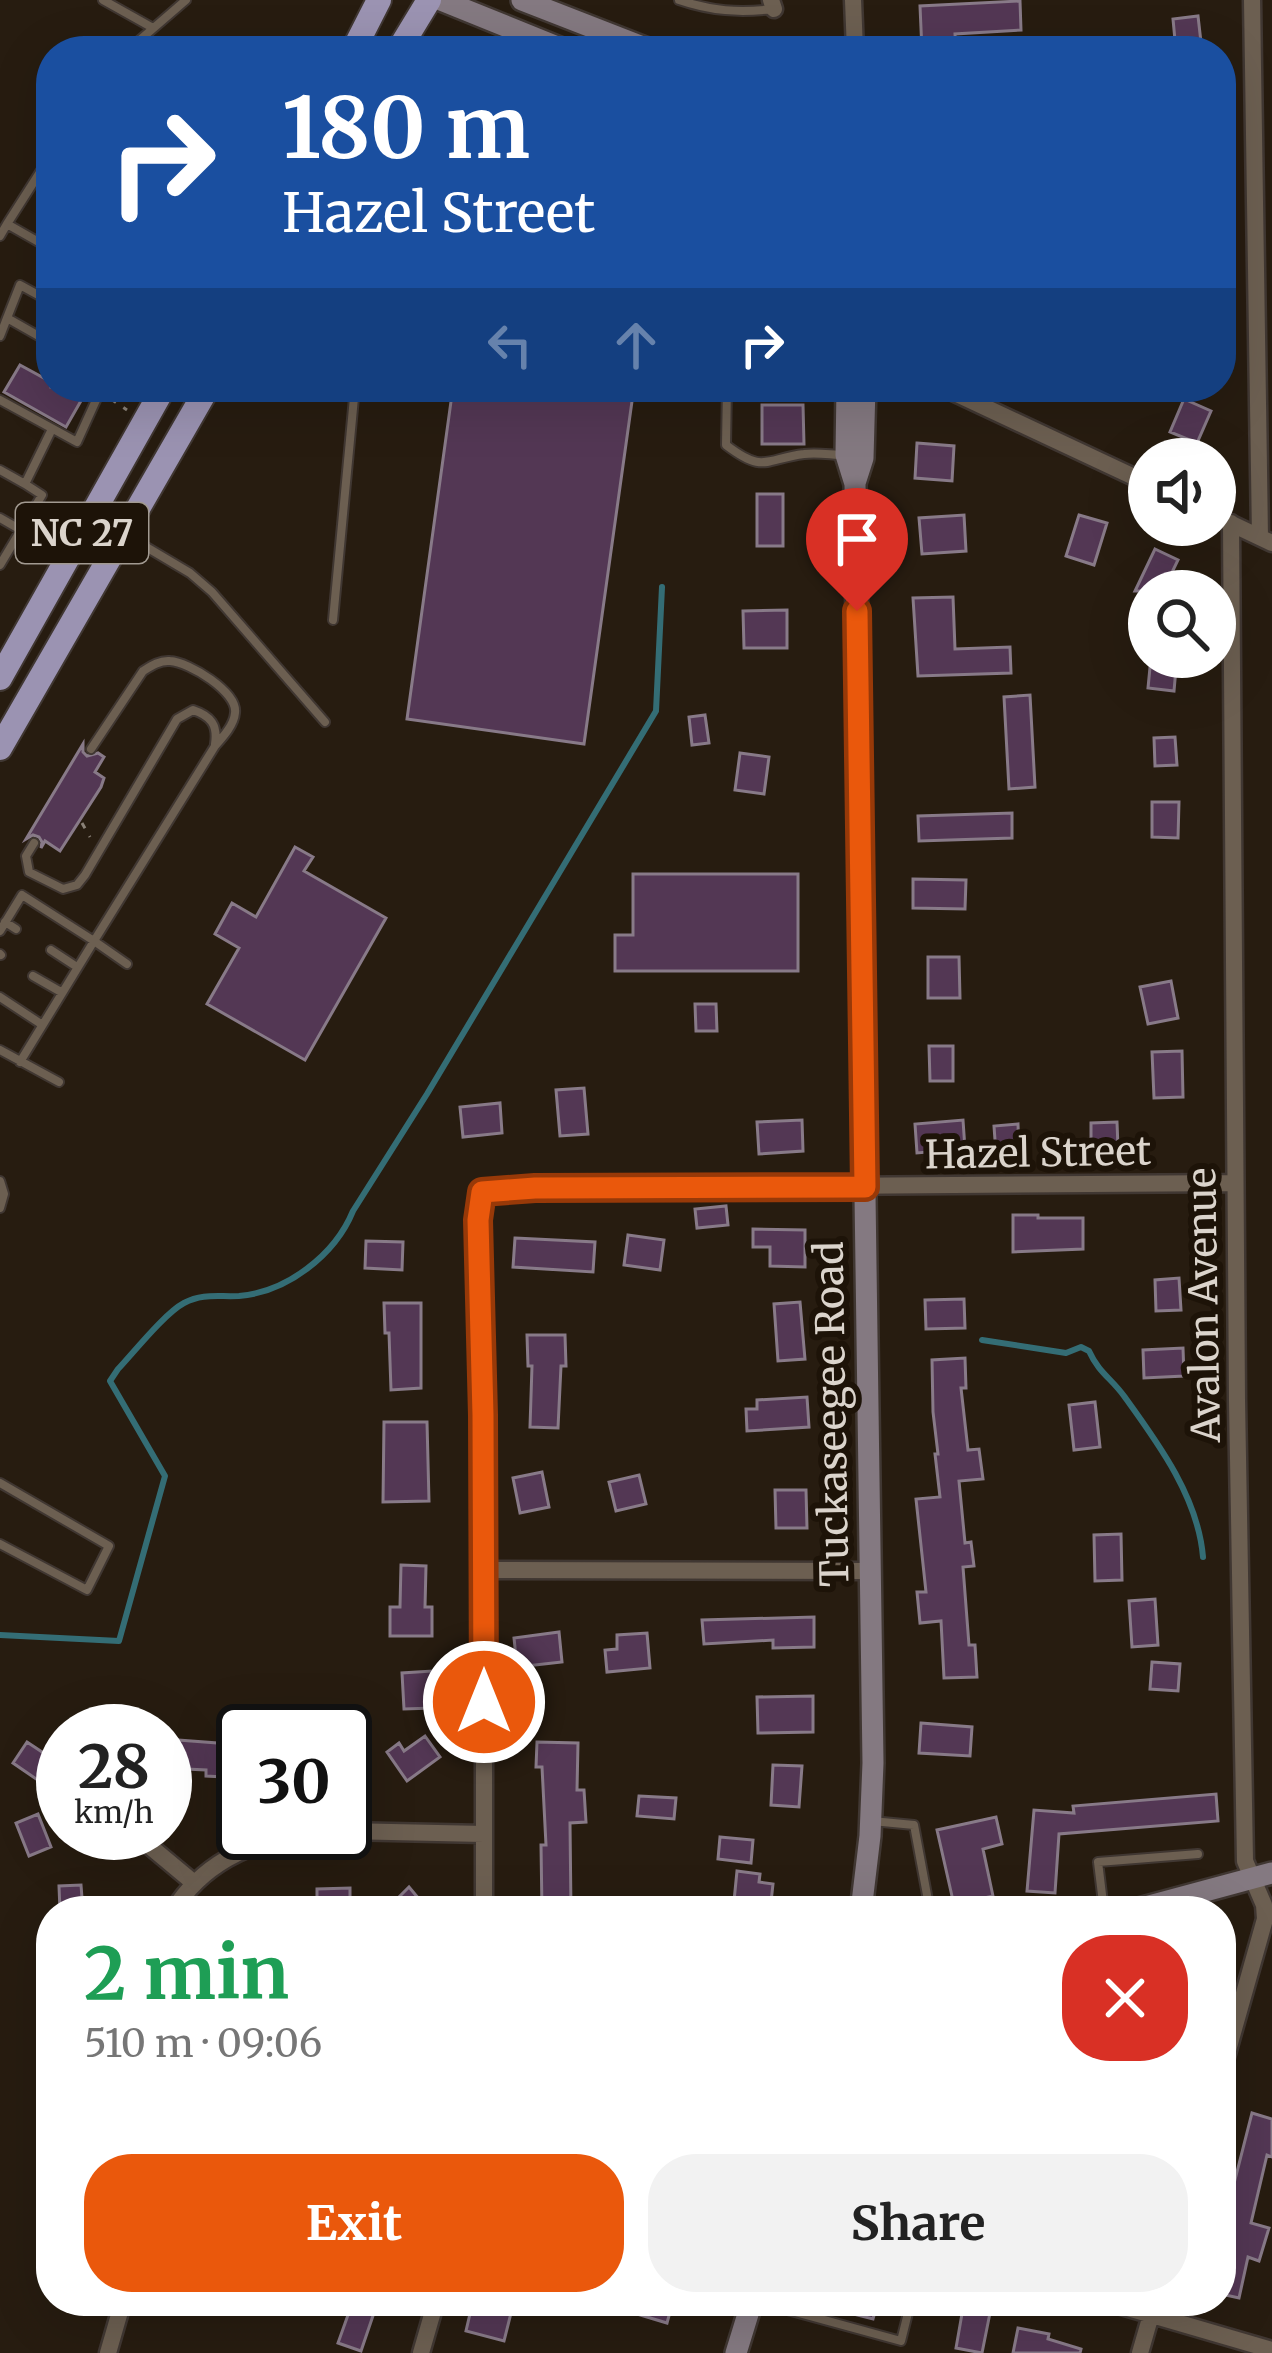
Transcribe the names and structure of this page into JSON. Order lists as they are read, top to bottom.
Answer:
{
  "streets": {
    "main road": ["NC 27", "Tuckaseegee Road"],
    "street": ["Hazel Street", "Avalon Avenue"]
  },
  "crossings": [
    ["Hazel Street", "Avalon Avenue"],
    ["Hazel Street", "Tuckaseegee Road"]
  ],
  "page": {
    "turn": ["180 m", "Hazel Street"],
    "speed": "28 km/h",
    "limit": "30",
    "heading": ["2 min", "510 m · 09:06"],
    "buttons": ["Exit", "Share"]
  }
}
